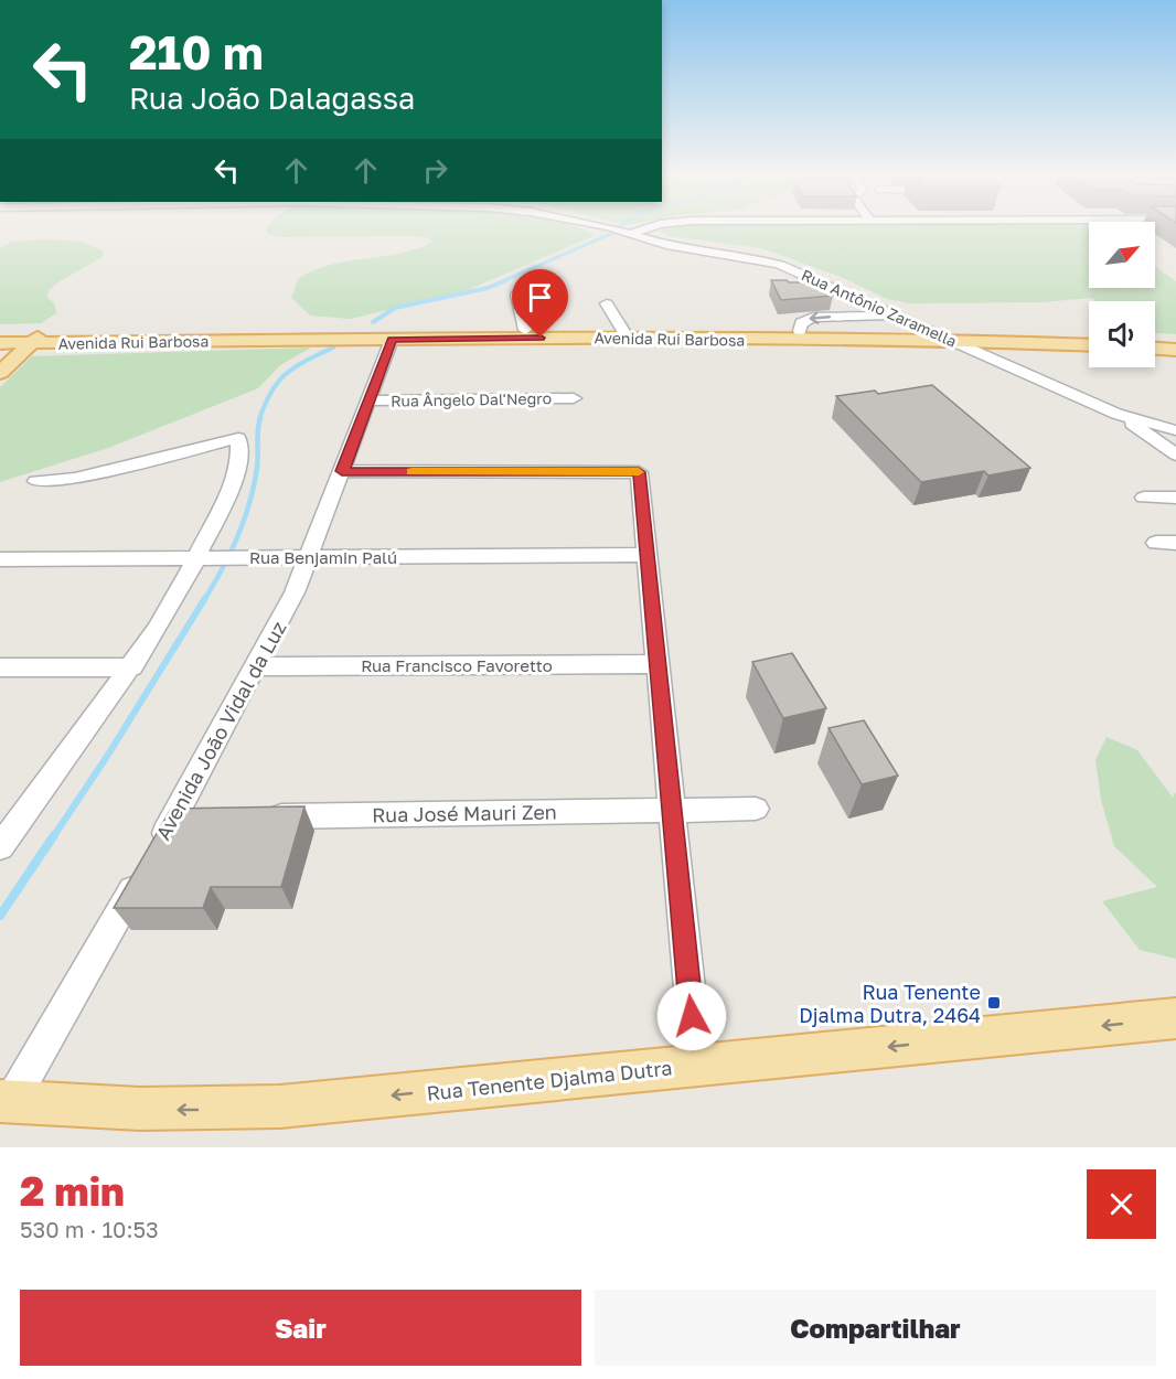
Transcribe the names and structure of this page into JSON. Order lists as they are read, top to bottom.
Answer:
{
  "streets": {
    "main road": ["Avenida Rui Barbosa", "Rua Tenente Djalma Dutra"],
    "street": [
      "Rua Antônio Zaramella",
      "Rua Ângelo Dal'Negro",
      "Rua Benjamin Palú",
      "Rua Francisco Favoretto",
      "Avenida João Vidal da Luz",
      "Rua José Mauri Zen"
    ]
  },
  "crossings": [
    ["Rua Antônio Zaramella", "Avenida Rui Barbosa"],
    ["Avenida Rui Barbosa", "Avenida João Vidal da Luz"],
    ["Rua Ângelo Dal'Negro", "Avenida João Vidal da Luz"],
    ["Rua Benjamin Palú", "Avenida João Vidal da Luz"],
    ["Rua Francisco Favoretto", "Avenida João Vidal da Luz"]
  ],
  "one_way": ["Rua Tenente Djalma Dutra"],
  "places": {
    "transit": ["Rua Tenente Djalma Dutra, 2464"]
  },
  "north": "top right",
  "page": {
    "turn": ["210 m", "Rua João Dalagassa"],
    "heading": ["2 min", "530 m · 10:53"],
    "buttons": ["Sair", "Compartilhar"]
  }
}
